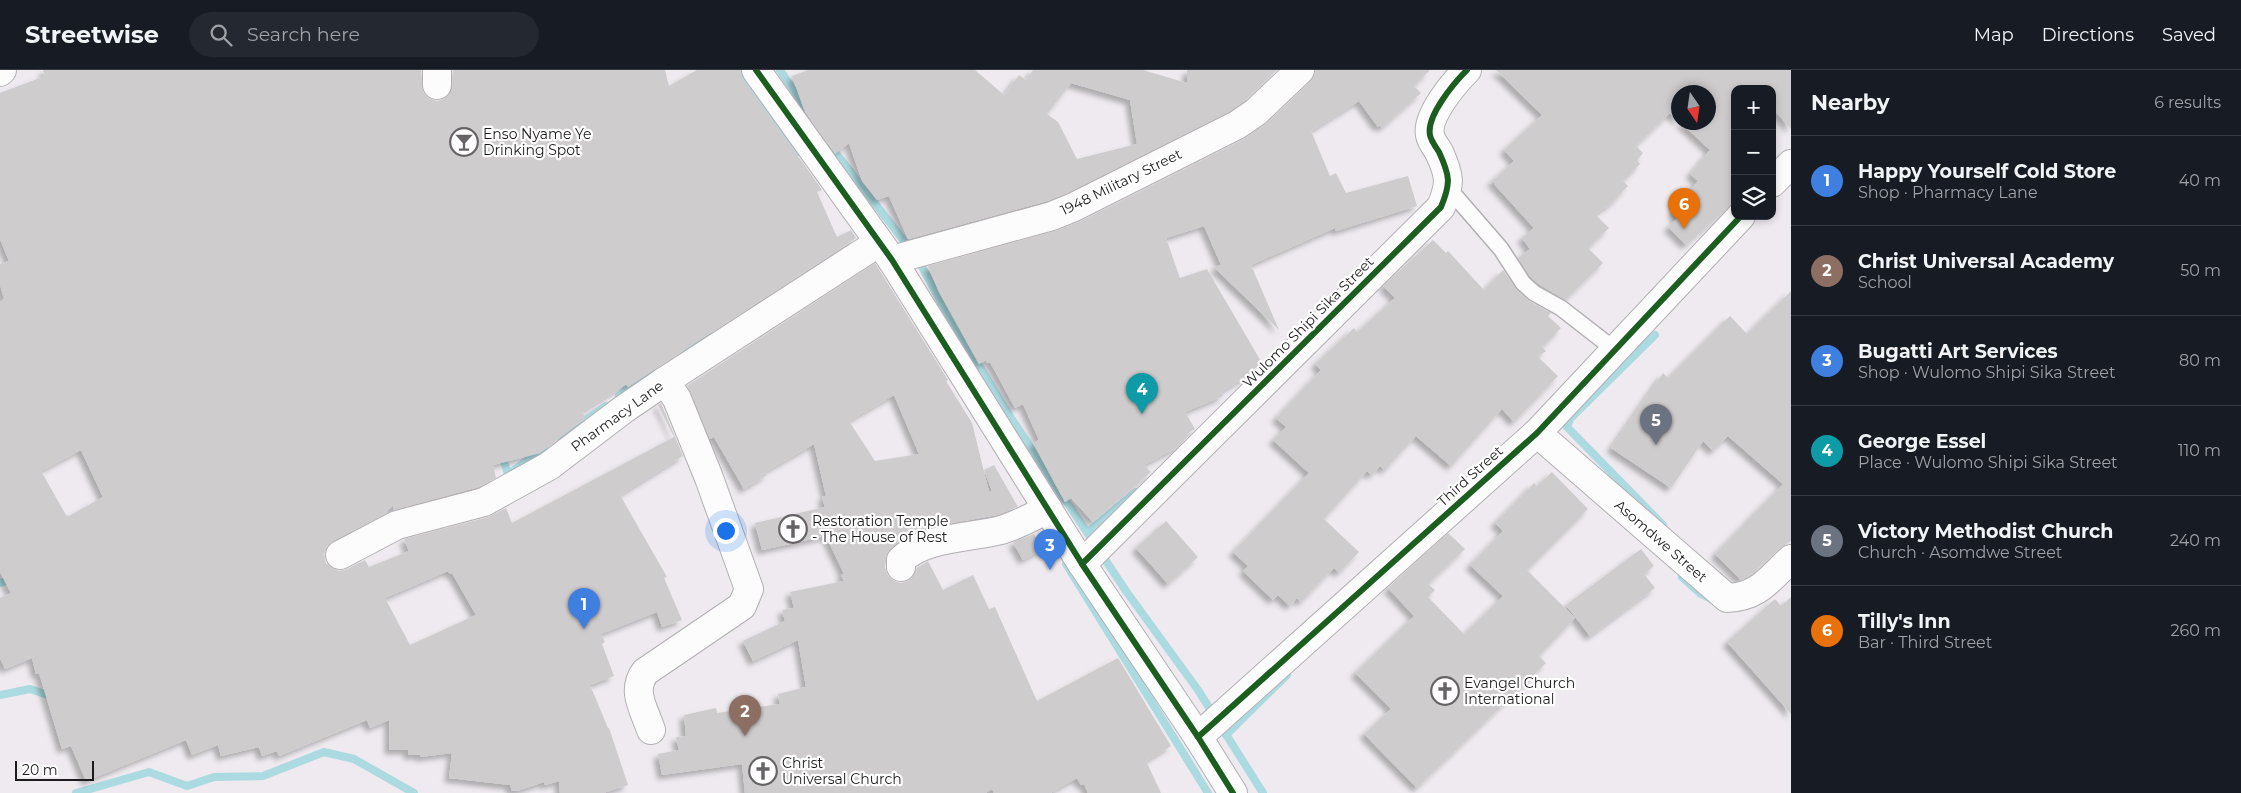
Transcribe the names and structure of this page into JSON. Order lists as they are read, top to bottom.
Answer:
{
  "streets": {
    "street": [
      "1948 Military Street",
      "Wulomo Shipi Sika Street",
      "Pharmacy Lane",
      "Third Street",
      "Asomdwe Street"
    ]
  },
  "crossings": [
    ["1948 Military Street", "Pharmacy Lane"],
    ["Third Street", "Asomdwe Street"]
  ],
  "places": {
    "bar": ["Enso Nyame Ye Drinking Spot"],
    "church": ["Restoration Temple - The House of Rest", "Evangel Church International", "Christ Universal Church"]
  },
  "scale_bar": "20 m",
  "north": "bottom",
  "page": {
    "header": "Streetwise",
    "search": "Search here",
    "nav": ["Map", "Directions", "Saved"],
    "heading": ["Nearby", "6 results"],
    "map_buttons": ["+", "−"],
    "list": [
      {
        "mark": "1",
        "name": "Happy Yourself Cold Store",
        "note": "Shop · Pharmacy Lane",
        "value": "40 m"
      },
      {
        "mark": "2",
        "name": "Christ Universal Academy",
        "note": "School",
        "value": "50 m"
      },
      {
        "mark": "3",
        "name": "Bugatti Art Services",
        "note": "Shop · Wulomo Shipi Sika Street",
        "value": "80 m"
      },
      {
        "mark": "4",
        "name": "George Essel",
        "note": "Place · Wulomo Shipi Sika Street",
        "value": "110 m"
      },
      {
        "mark": "5",
        "name": "Victory Methodist Church",
        "note": "Church · Asomdwe Street",
        "value": "240 m"
      },
      {
        "mark": "6",
        "name": "Tilly's Inn",
        "note": "Bar · Third Street",
        "value": "260 m"
      }
    ],
    "pins": [
      "6",
      "4",
      "5",
      "3",
      "1",
      "2"
    ],
    "scale": "20 m"
  }
}
